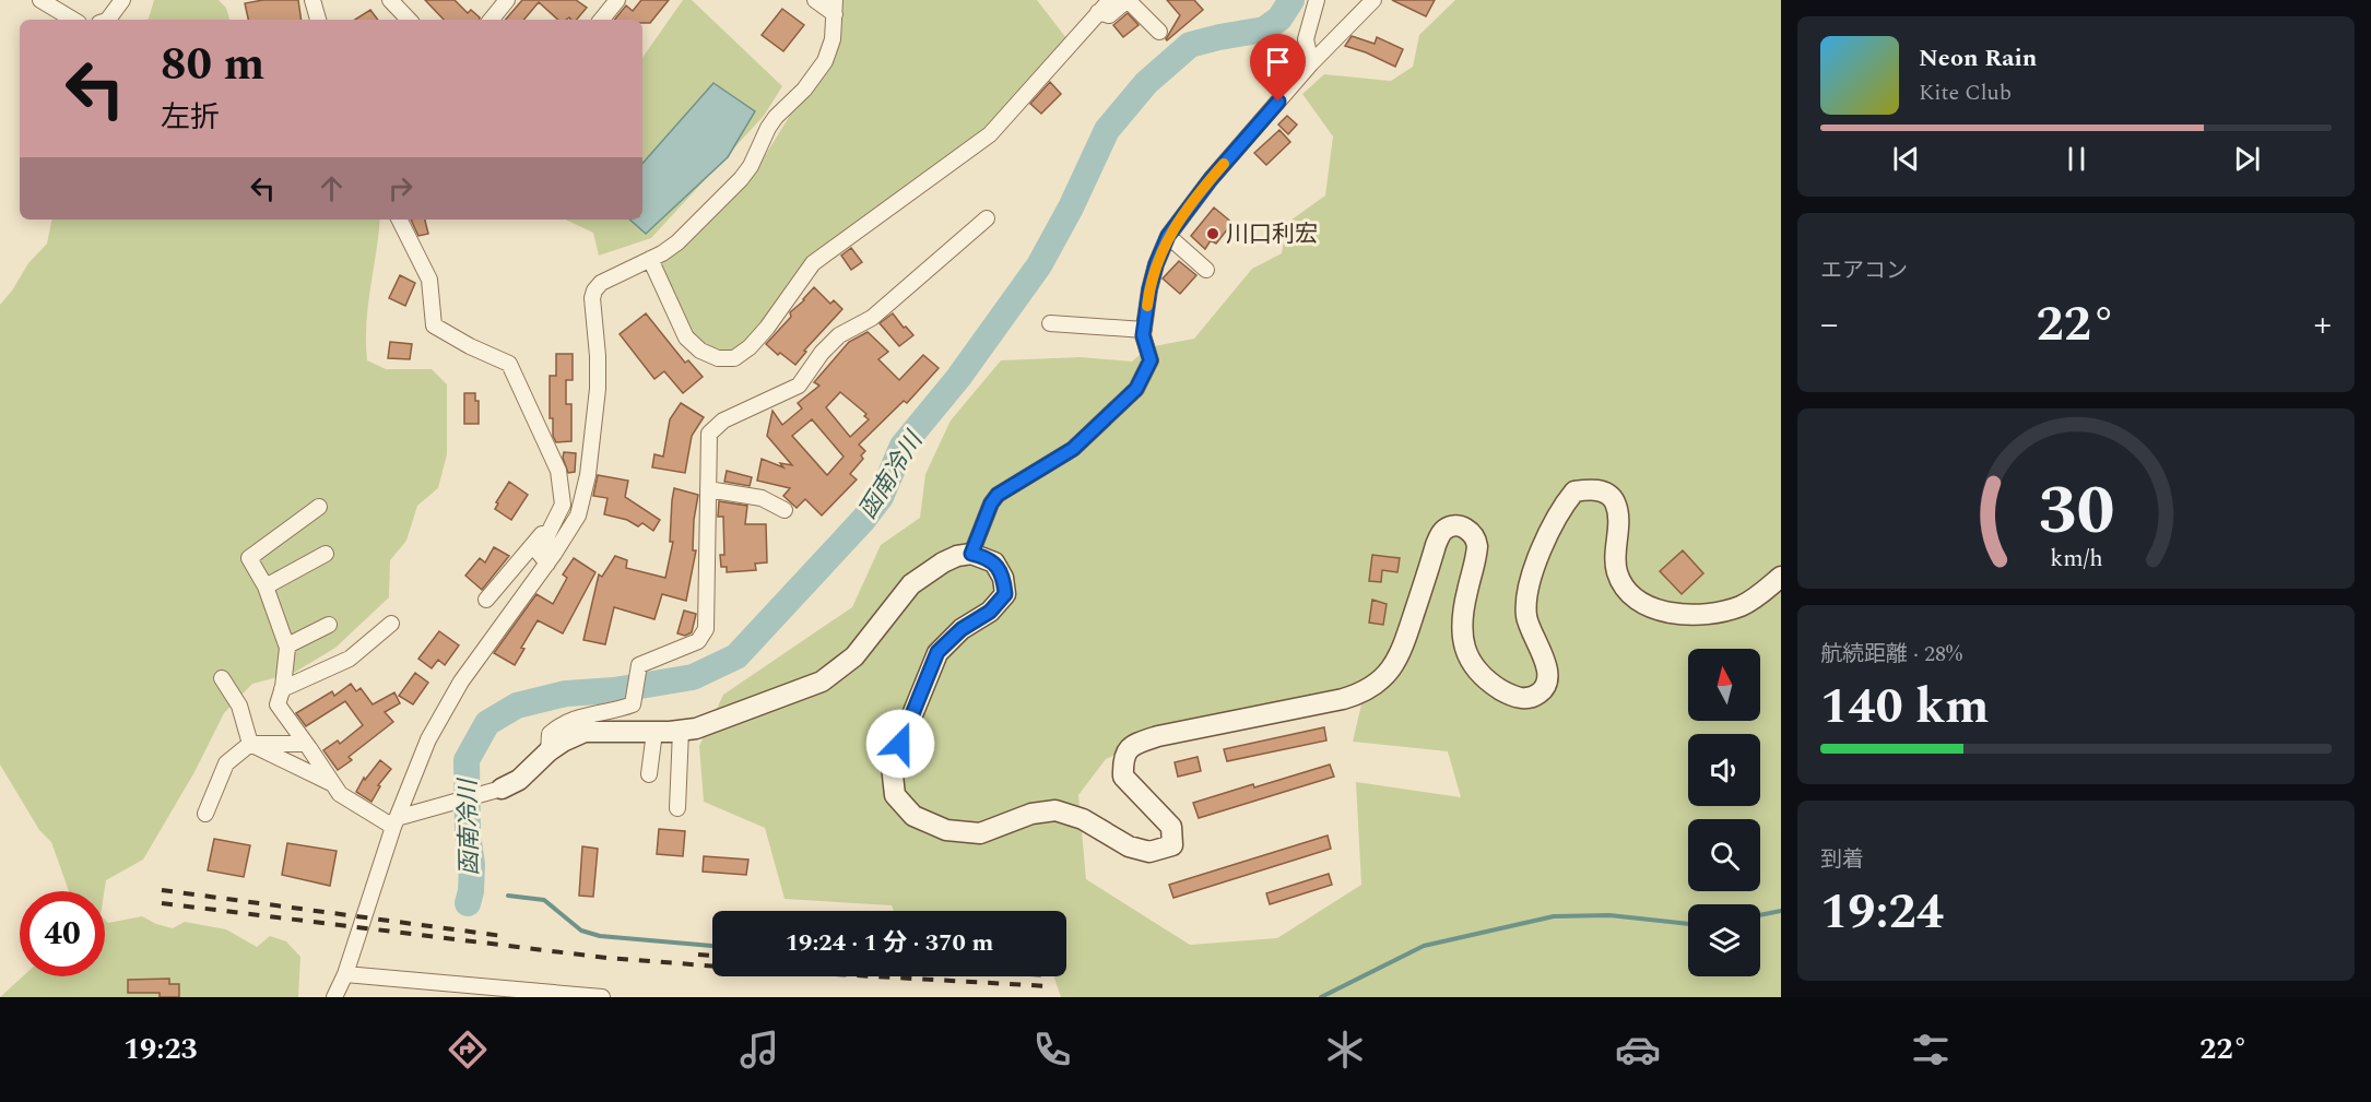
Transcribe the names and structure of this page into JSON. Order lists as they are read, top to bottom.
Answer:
{
  "water": ["函南冷川"],
  "places": ["川口利宏"],
  "north": "top",
  "page": {
    "turn": ["80 m", "左折"],
    "song": ["Neon Rain", "Kite Club"],
    "tile": [
      "エアコン",
      ["航続距離 · 28%", "140 km"],
      ["到着", "19:24"]
    ],
    "heat": ["−", "22°", "+"],
    "limit": "40",
    "trip": "19:24 · 1 分 · 370 m",
    "tabs": ["19:23", "22°"],
    "gauge": ["30", "km/h"]
  }
}
